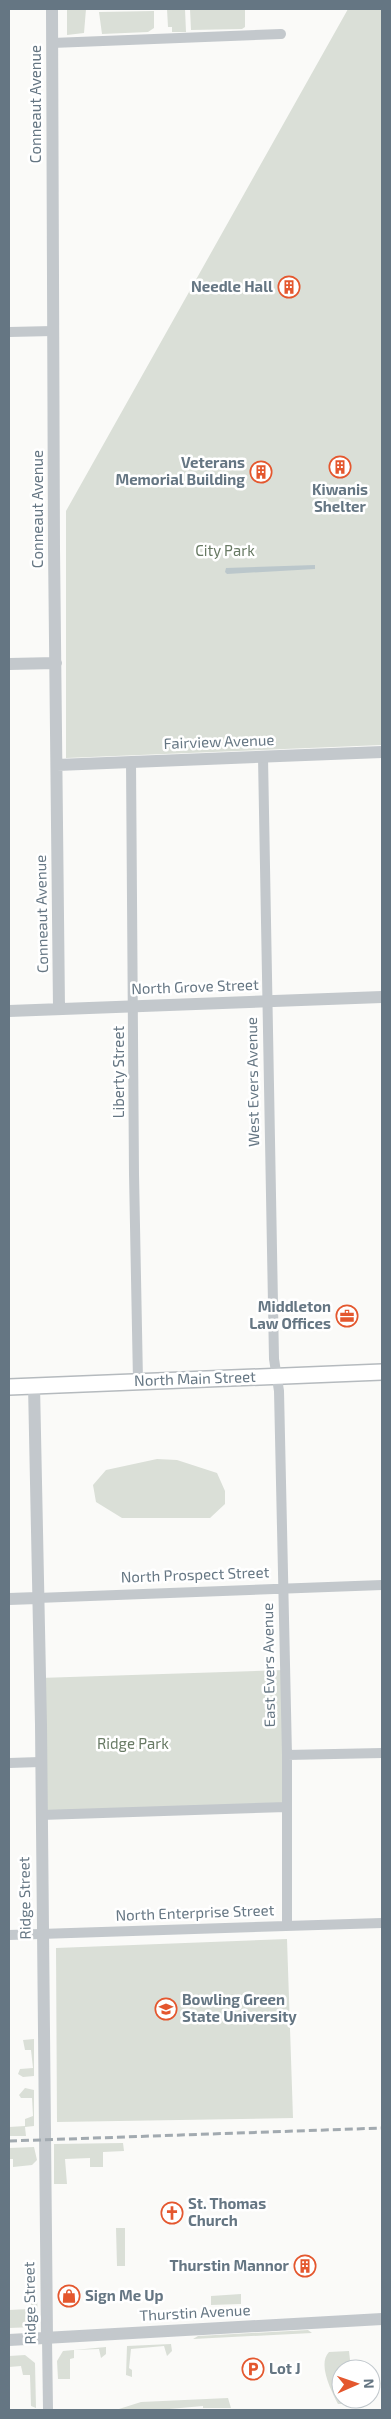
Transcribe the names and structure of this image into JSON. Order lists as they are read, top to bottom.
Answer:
{
  "streets": {
    "main road": ["North Main Street"],
    "street": [
      "Conneaut Avenue",
      "Fairview Avenue",
      "North Grove Street",
      "Liberty Street",
      "West Evers Avenue",
      "North Prospect Street",
      "East Evers Avenue",
      "Ridge Street",
      "North Enterprise Street",
      "Thurstin Avenue"
    ]
  },
  "crossings": [
    ["Conneaut Avenue", "Fairview Avenue"],
    ["Conneaut Avenue", "North Grove Street"],
    ["Fairview Avenue", "Liberty Street"],
    ["Fairview Avenue", "West Evers Avenue"],
    ["North Grove Street", "Liberty Street"],
    ["North Grove Street", "West Evers Avenue"],
    ["Liberty Street", "North Main Street"],
    ["West Evers Avenue", "North Main Street"],
    ["West Evers Avenue", "East Evers Avenue"],
    ["North Main Street", "East Evers Avenue"],
    ["North Main Street", "Ridge Street"],
    ["North Prospect Street", "East Evers Avenue"],
    ["North Prospect Street", "Ridge Street"],
    ["East Evers Avenue", "North Enterprise Street"],
    ["Ridge Street", "North Enterprise Street"],
    ["Ridge Street", "Thurstin Avenue"]
  ],
  "parks": ["City Park", "Ridge Park"],
  "places": {
    "building": [
      "Needle Hall",
      "Kiwanis Shelter",
      "Veterans Memorial Building",
      "Thurstin Mannor"
    ],
    "office": ["Middleton Law Offices"],
    "school or university": ["Bowling Green State University"],
    "church": ["St. Thomas Church"],
    "shop": ["Sign Me Up"],
    "parking": ["Lot J"]
  },
  "north": "right"
}
